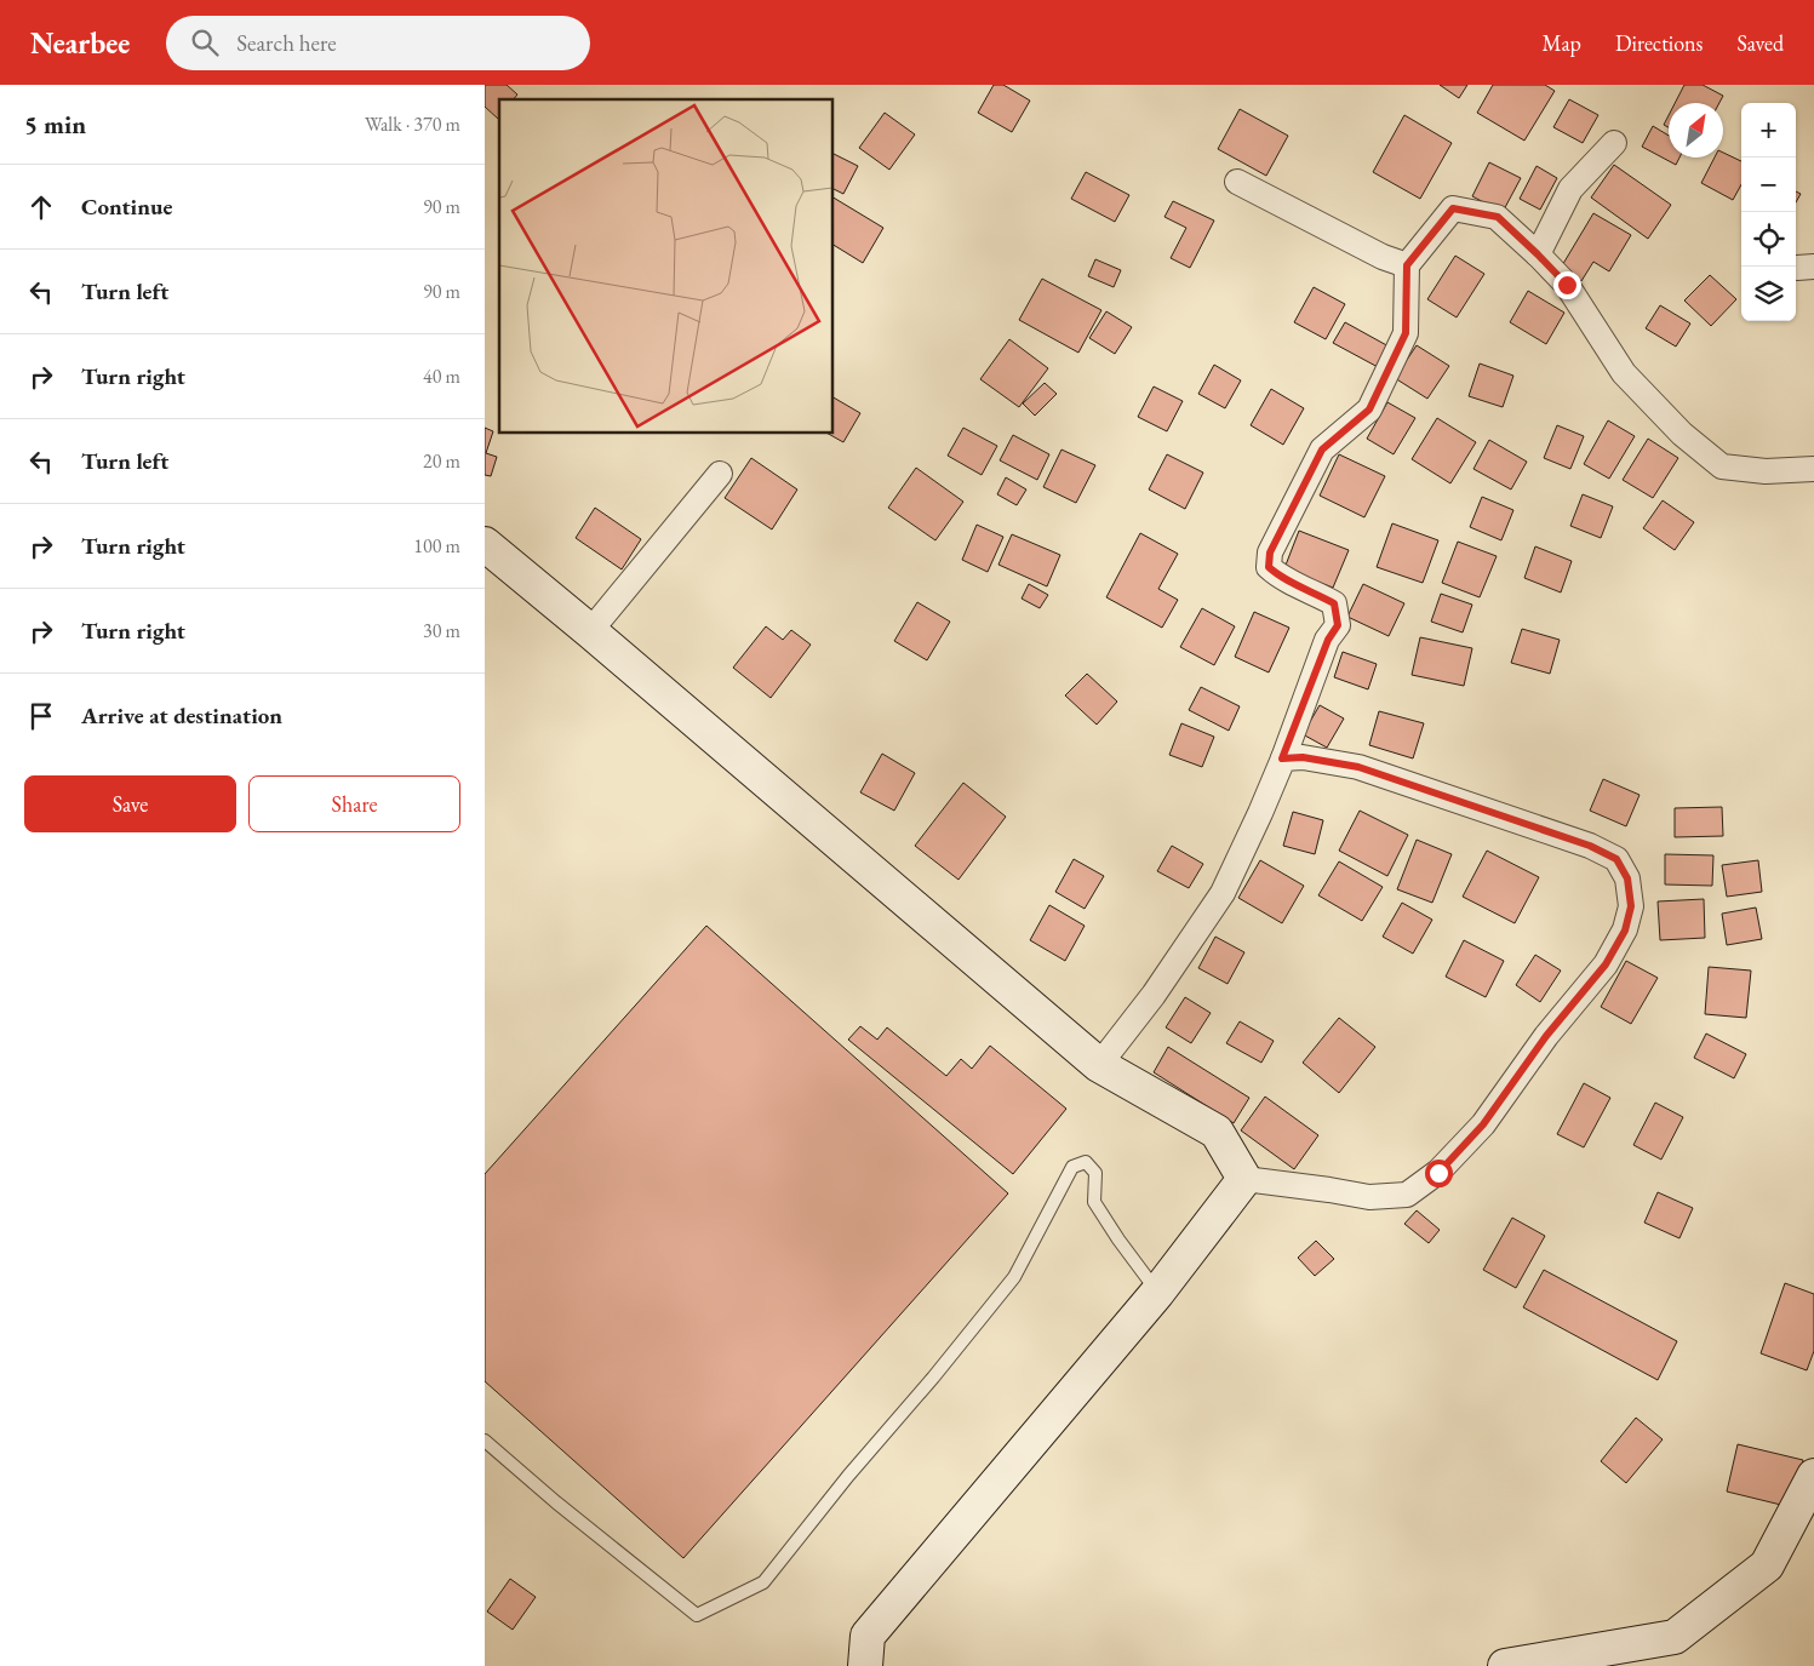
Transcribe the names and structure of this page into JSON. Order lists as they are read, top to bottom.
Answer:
{
  "north": "top right",
  "page": {
    "header": "Nearbee",
    "search": "Search here",
    "nav": ["Map", "Directions", "Saved"],
    "heading": ["5 min", "Walk · 370 m"],
    "map_buttons": ["+", "−"],
    "list": [
      ["Continue", "90 m"],
      ["Turn left", "90 m"],
      ["Turn right", "40 m"],
      ["Turn left", "20 m"],
      ["Turn right", "100 m"],
      ["Turn right", "30 m"],
      "Arrive at destination"
    ],
    "buttons": ["Save", "Share"]
  }
}
